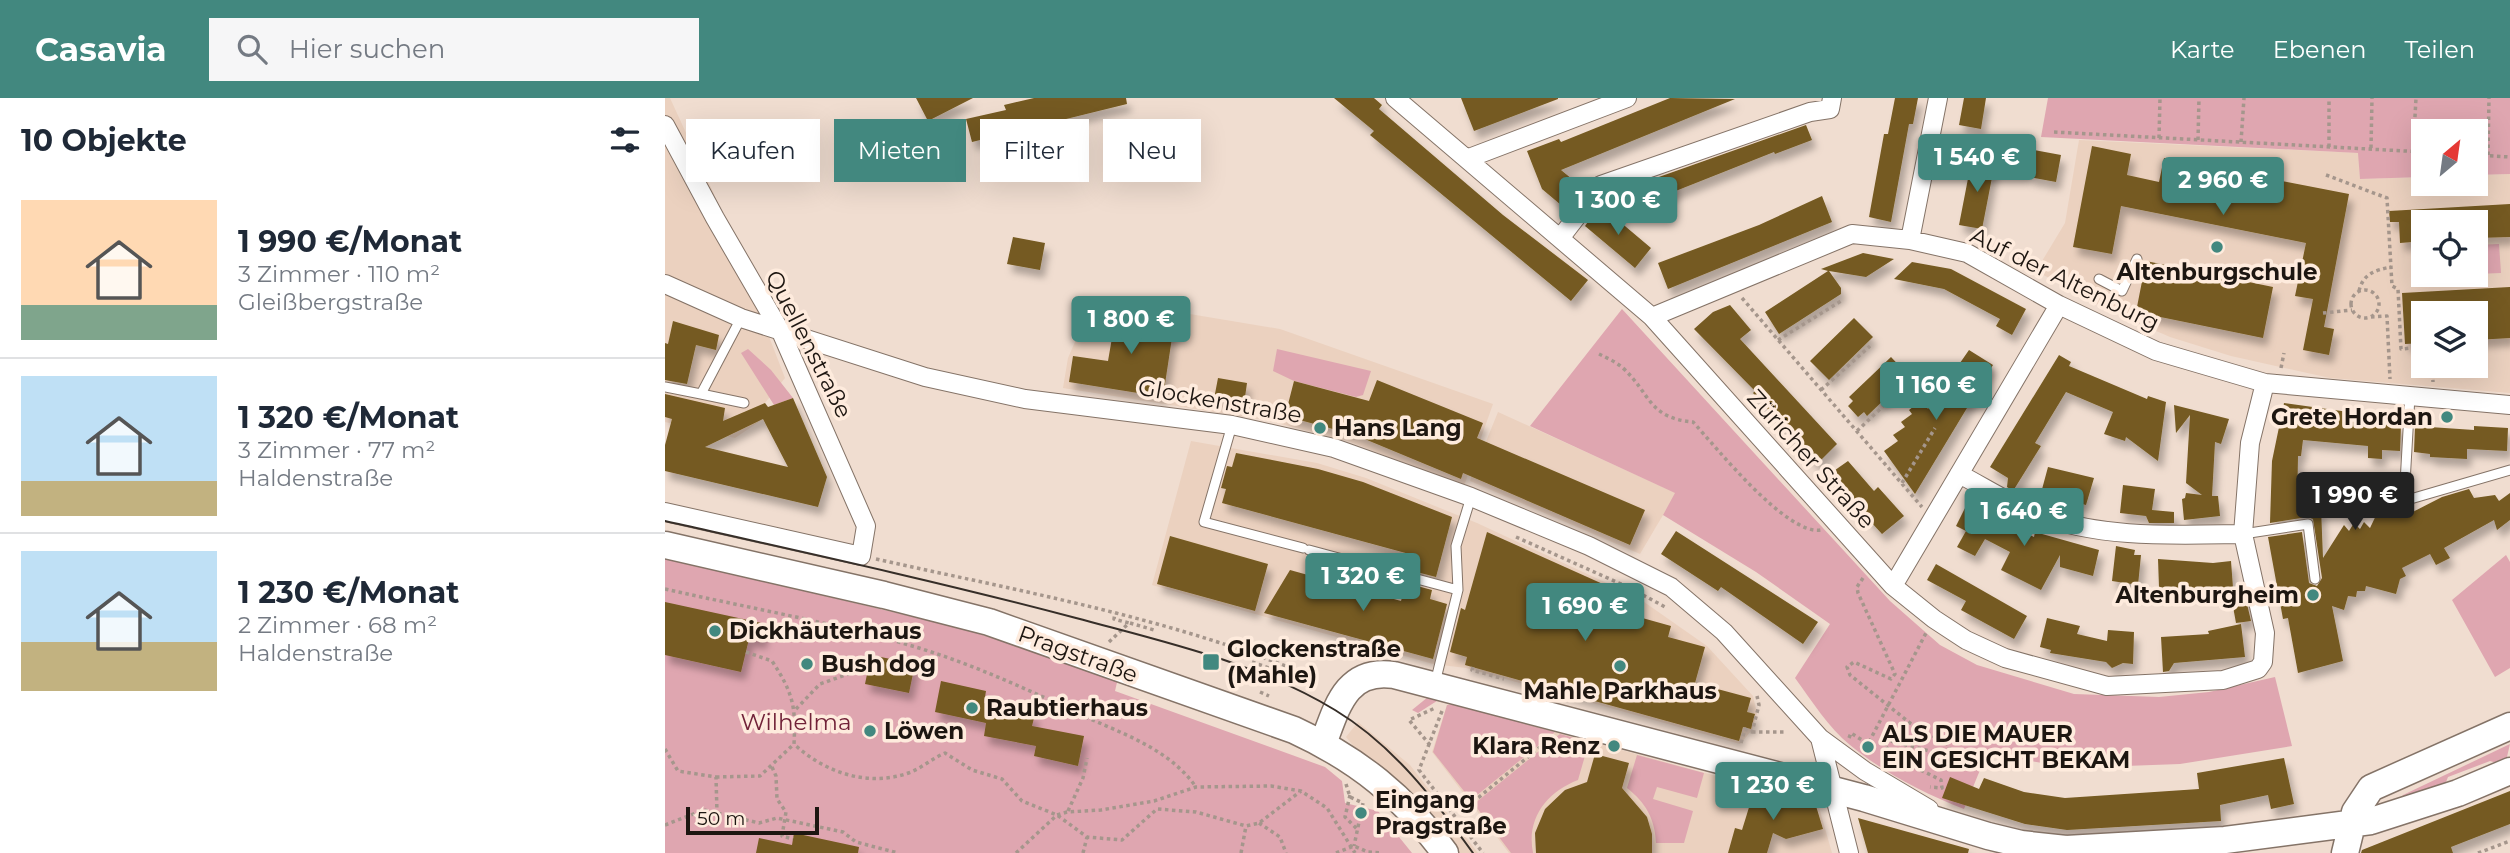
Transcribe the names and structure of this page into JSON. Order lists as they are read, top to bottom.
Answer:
{
  "streets": {
    "street": [
      "Auf der Altenburg",
      "Quellenstraße",
      "Glockenstraße",
      "Züricher Straße",
      "Pragstraße"
    ]
  },
  "crossings": [
    ["Auf der Altenburg", "Züricher Straße"],
    ["Quellenstraße", "Glockenstraße"]
  ],
  "parks": ["Wilhelma"],
  "places": {
    "other": [
      "Altenburgschule",
      "Grete Hordan",
      "Hans Lang",
      "Altenburgheim",
      "Dickhäuterhaus",
      "Bush dog",
      "Mahle Parkhaus",
      "Raubtierhaus",
      "Löwen",
      "Klara Renz",
      "ALS DIE MAUER EIN GESICHT BEKAM",
      "Eingang Pragstraße"
    ],
    "transit": ["Glockenstraße (Mahle)"]
  },
  "scale_bar": "50 m",
  "north": "top right",
  "page": {
    "header": "Casavia",
    "search": "Hier suchen",
    "nav": ["Karte", "Ebenen", "Teilen"],
    "heading": "10 Objekte",
    "chip": [
      "Kaufen",
      "Mieten",
      "Filter",
      "Neu"
    ],
    "price": [
      "1 540 €",
      "2 960 €",
      "1 300 €",
      "1 800 €",
      "1 160 €",
      "1 990 €",
      "1 640 €",
      "1 320 €",
      "1 690 €",
      "1 230 €"
    ],
    "list": [
      {
        "name": "1 990 €/Monat",
        "note": "3 Zimmer · 110 m² · Gleißbergstraße"
      },
      {
        "name": "1 320 €/Monat",
        "note": "3 Zimmer · 77 m² · Haldenstraße"
      },
      {
        "name": "1 230 €/Monat",
        "note": "2 Zimmer · 68 m² · Haldenstraße"
      }
    ],
    "scale": "50 m"
  }
}
